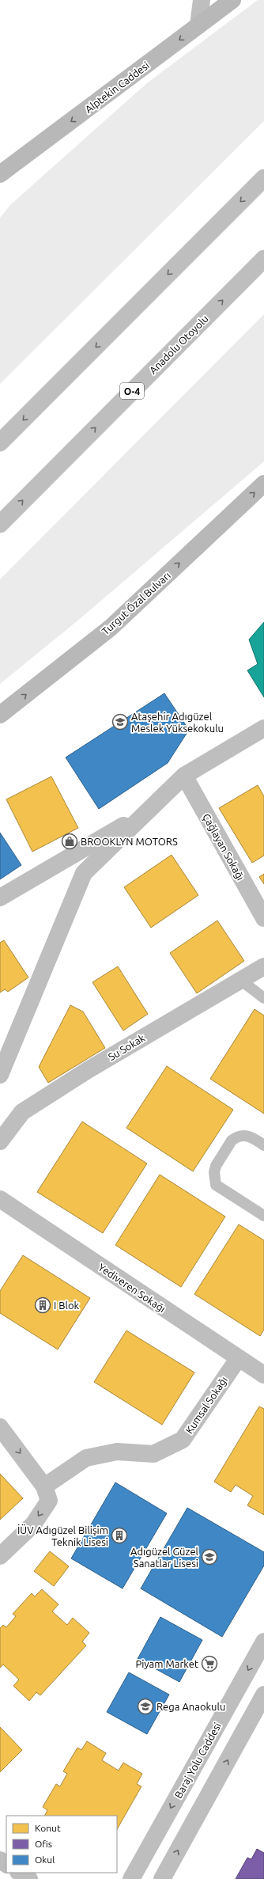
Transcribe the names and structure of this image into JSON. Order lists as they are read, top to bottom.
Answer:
{
  "streets": {
    "main road": [
      "Alptekin Caddesi",
      "Anadolu Otoyolu",
      "O-4",
      "Turgut Özal Bulvarı",
      "Çağlayan Sokağı",
      "Su Sokak",
      "Yediveren Sokağı",
      "Kumsal Sokağı",
      "Baraj Yolu Caddesi"
    ]
  },
  "crossings": [
    ["Yediveren Sokağı", "Kumsal Sokağı"]
  ],
  "one_way": ["Alptekin Caddesi", "Turgut Özal Bulvarı"],
  "places": {
    "school or university": ["Ataşehir Adıgüzel Meslek Yüksekokulu", "Adıgüzel Güzel Sanatlar Lisesi", "Rega Anaokulu"],
    "shop": ["BROOKLYN MOTORS"],
    "building": ["I Blok", "İÜV Adıgüzel Bilişim Teknik Lisesi"],
    "supermarket": ["Piyam Market"]
  },
  "legend": ["Konut", "Ofis", "Okul"]
}
